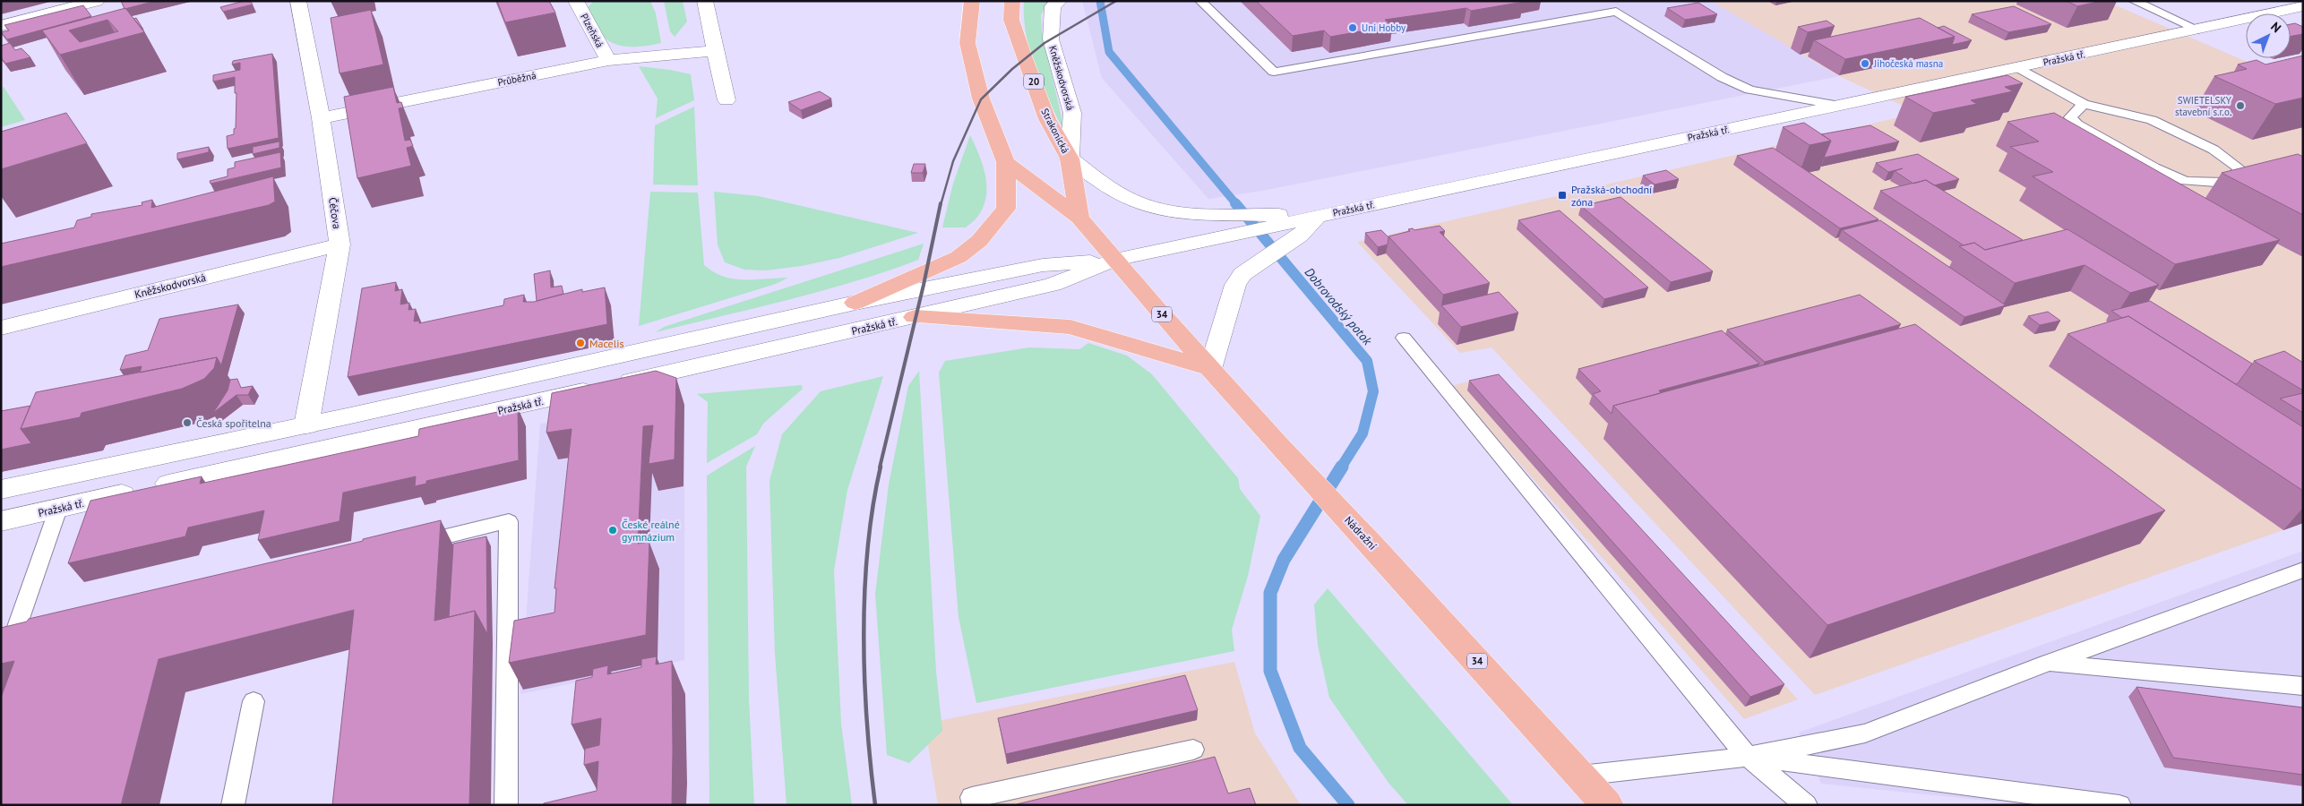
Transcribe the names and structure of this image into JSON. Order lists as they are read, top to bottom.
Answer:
{
  "streets": {
    "main road": [
      "20",
      "Strakonická",
      "34",
      "Nádražní"
    ],
    "street": [
      "Plzeňská",
      "Pražská tř.",
      "Kněžskodvorská",
      "Průběžná",
      "Čéčova"
    ]
  },
  "crossings": [
    ["Plzeňská", "Průběžná"],
    ["Pražská tř.", "Čéčova"],
    ["Pražská tř.", "Nádražní"],
    ["Kněžskodvorská", "20"],
    ["Kněžskodvorská", "Strakonická"],
    ["Kněžskodvorská", "Čéčova"],
    ["Průběžná", "Čéčova"],
    ["20", "Strakonická"]
  ],
  "water": ["Dobrovodský potok"],
  "places": {
    "other": [
      "Uni Hobby",
      "Jihočeská masna",
      "SWIETELSKY stavební s.r.o.",
      "Macelis",
      "Česká spořitelna",
      "České reálné gymnázium"
    ],
    "transit": ["Pražská-obchodní zóna"]
  },
  "north": "top right"
}
